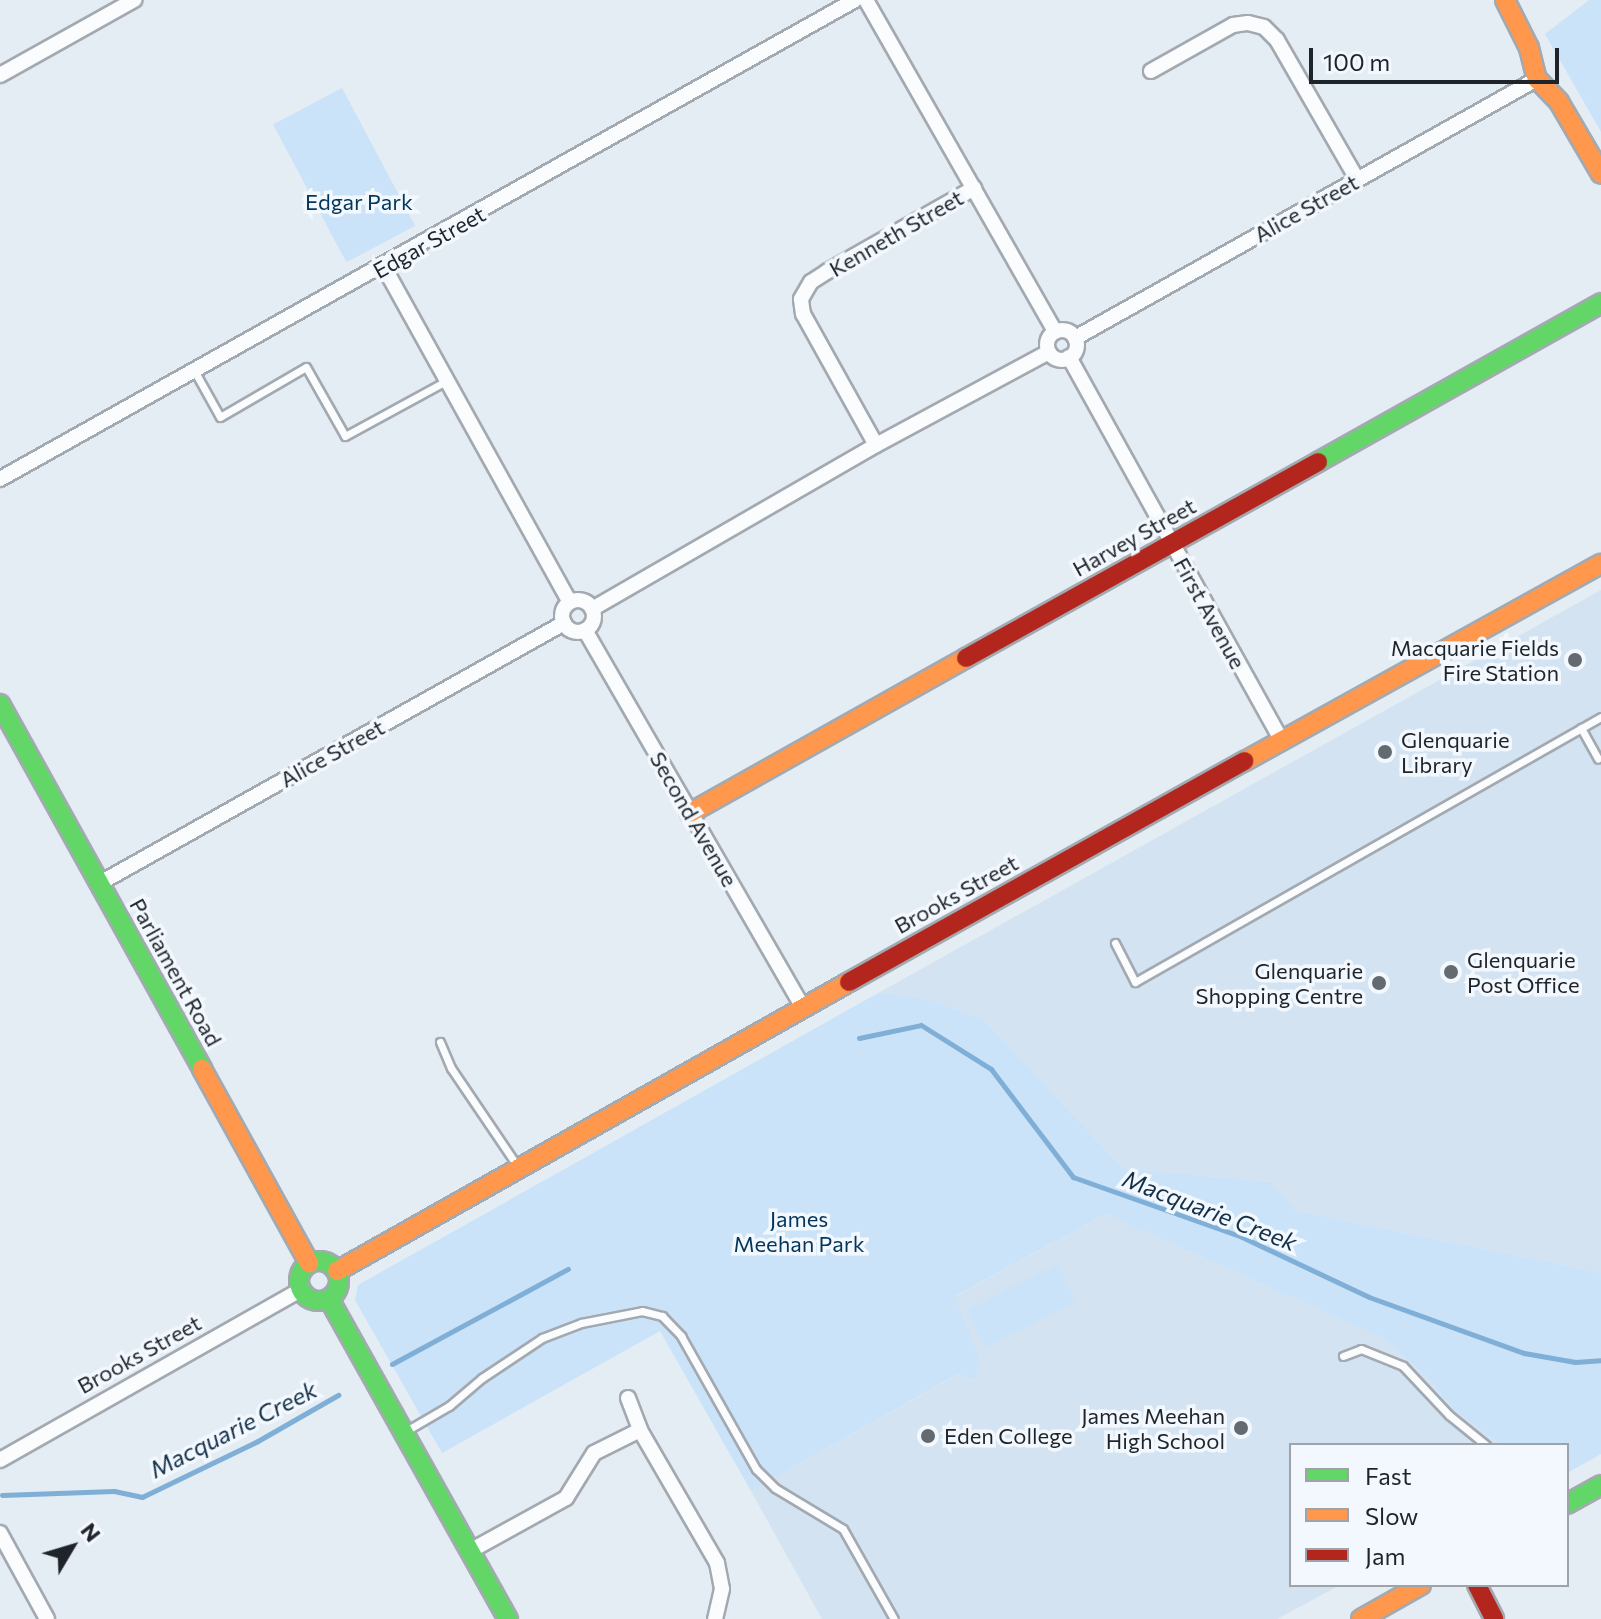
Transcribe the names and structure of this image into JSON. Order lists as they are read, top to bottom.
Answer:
{
  "streets": {
    "street": [
      "Alice Street",
      "Kenneth Street",
      "Edgar Street",
      "Harvey Street",
      "First Avenue",
      "Second Avenue",
      "Brooks Street",
      "Parliament Road"
    ]
  },
  "crossings": [
    ["Alice Street", "First Avenue"],
    ["Alice Street", "Second Avenue"],
    ["Alice Street", "Parliament Road"],
    ["Harvey Street", "First Avenue"],
    ["Harvey Street", "Second Avenue"],
    ["First Avenue", "Brooks Street"],
    ["Second Avenue", "Brooks Street"],
    ["Brooks Street", "Parliament Road"]
  ],
  "water": ["Macquarie Creek"],
  "parks": ["Edgar Park", "James Meehan Park"],
  "places": [
    "Macquarie Fields Fire Station",
    "Glenquarie Library",
    "Glenquarie Post Office",
    "Glenquarie Shopping Centre",
    "James Meehan High School",
    "Eden College"
  ],
  "legend": ["Fast", "Slow", "Jam"],
  "scale_bar": "100 m",
  "north": "top right"
}
